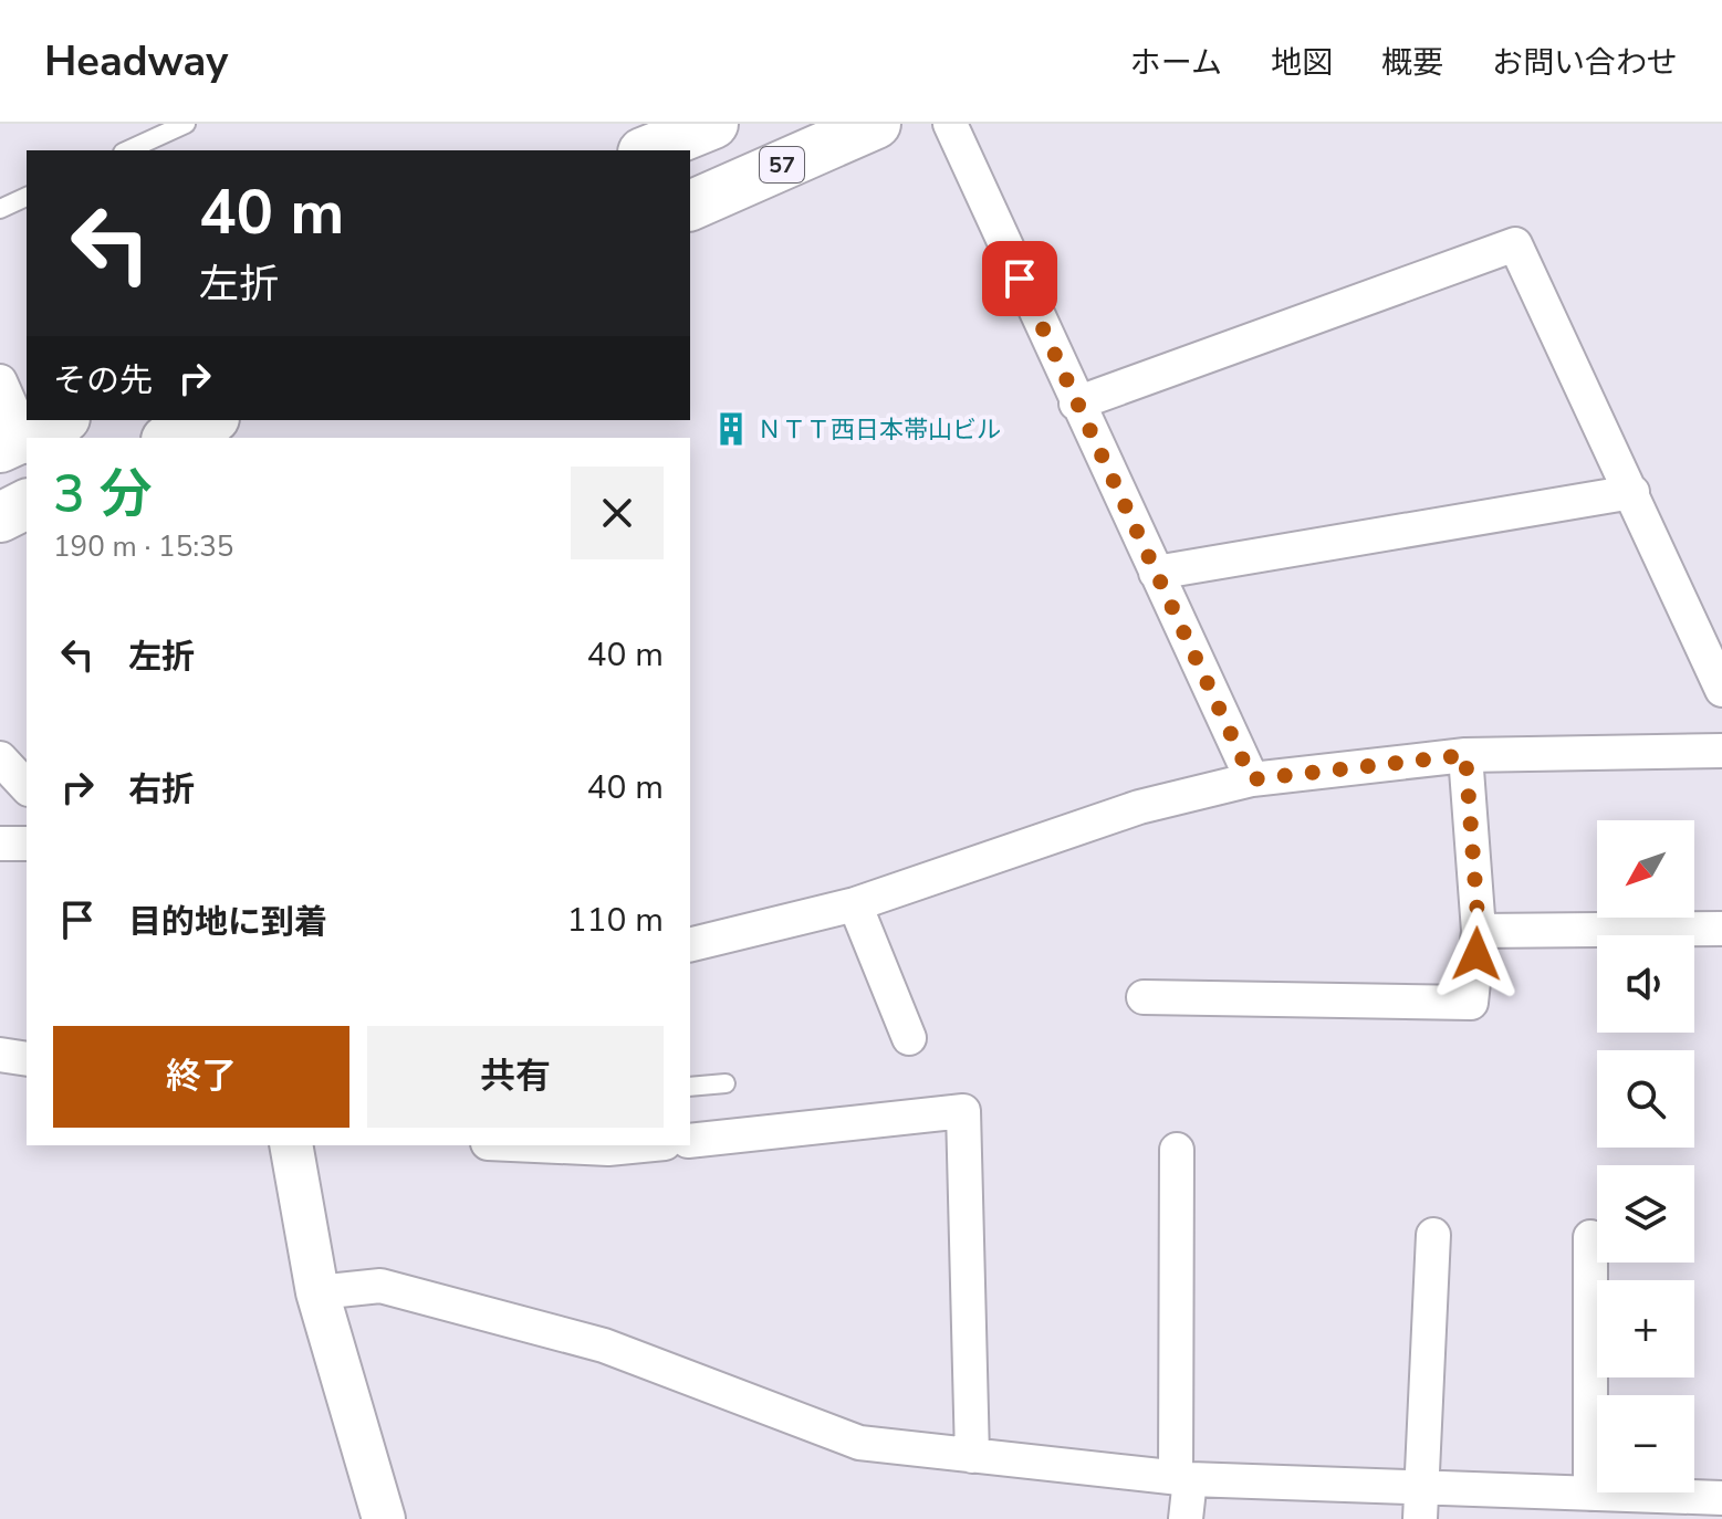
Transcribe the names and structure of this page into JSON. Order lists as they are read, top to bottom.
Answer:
{
  "streets": {
    "highway": ["57"]
  },
  "places": {
    "building": ["ＮＴＴ西日本帯山ビル"]
  },
  "north": "bottom left",
  "page": {
    "header": "Headway",
    "nav": [
      "ホーム",
      "地図",
      "概要",
      "お問い合わせ"
    ],
    "turn": ["40 m", "左折"],
    "then": "その先",
    "heading": ["3 分", "190 m · 15:35"],
    "list": [
      {
        "name": "左折",
        "value": "40 m"
      },
      {
        "name": "右折",
        "value": "40 m"
      },
      {
        "name": "目的地に到着",
        "value": "110 m"
      }
    ],
    "map_buttons": ["+", "−"],
    "buttons": ["終了", "共有"]
  }
}
